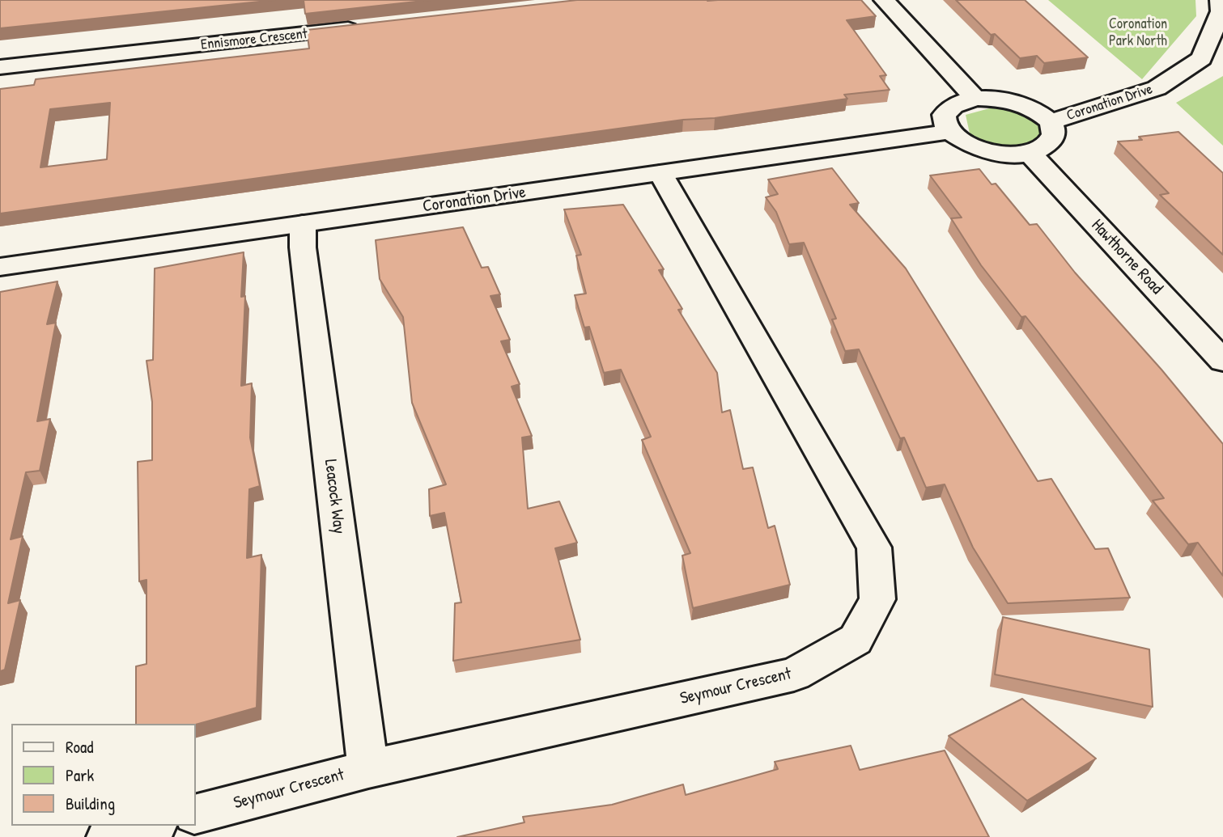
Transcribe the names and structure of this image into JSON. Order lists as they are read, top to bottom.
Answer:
{
  "streets": {
    "street": [
      "Ennismore Crescent",
      "Coronation Drive",
      "Hawthorne Road",
      "Leacock Way",
      "Seymour Crescent"
    ]
  },
  "crossings": [
    ["Coronation Drive", "Leacock Way"],
    ["Coronation Drive", "Seymour Crescent"],
    ["Leacock Way", "Seymour Crescent"]
  ],
  "parks": ["Coronation Park North"],
  "legend": ["Road", "Park", "Building"]
}
